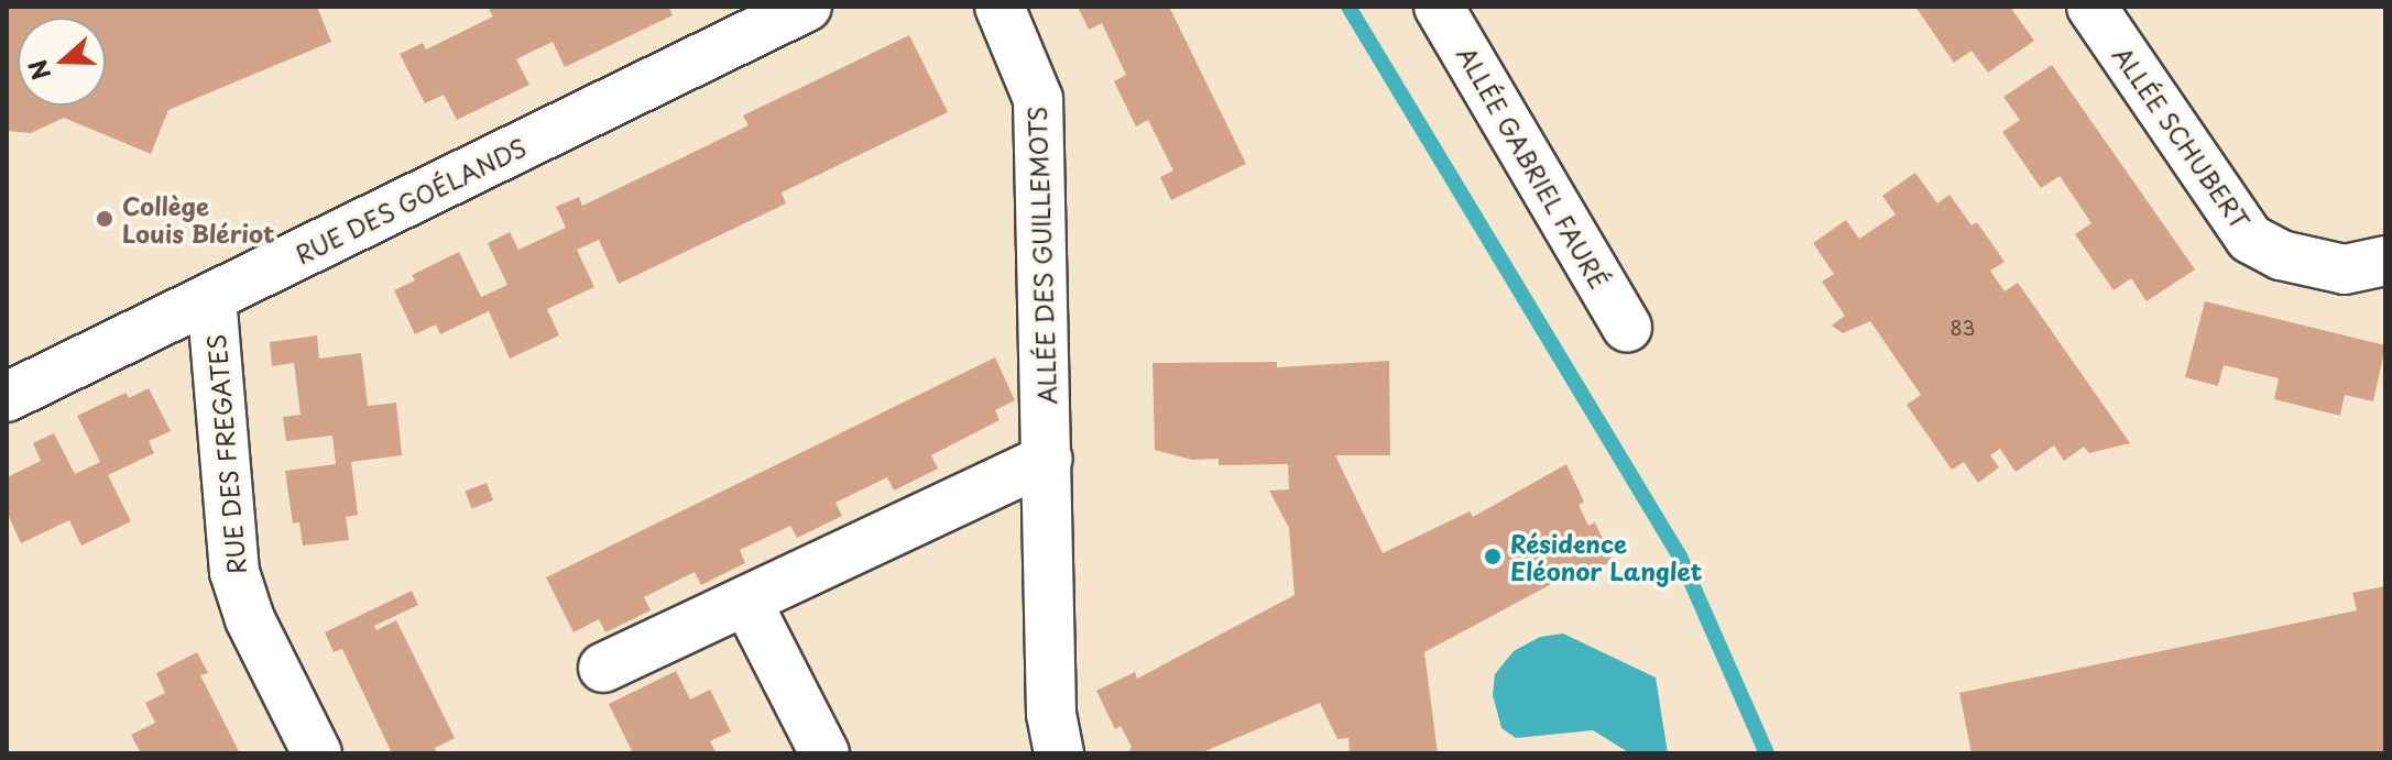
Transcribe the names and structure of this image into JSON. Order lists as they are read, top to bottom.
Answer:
{
  "streets": {
    "street": [
      "ALLÉE SCHUBERT",
      "ALLÉE GABRIEL FAURÉ",
      "RUE DES GOÉLANDS",
      "ALLÉE DES GUILLEMOTS",
      "RUE DES FREGATES"
    ]
  },
  "crossings": [
    ["RUE DES GOÉLANDS", "RUE DES FREGATES"]
  ],
  "places": ["Collège Louis Blériot", "Résidence Eléonor Langlet"],
  "house_numbers": ["83"],
  "north": "left"
}
